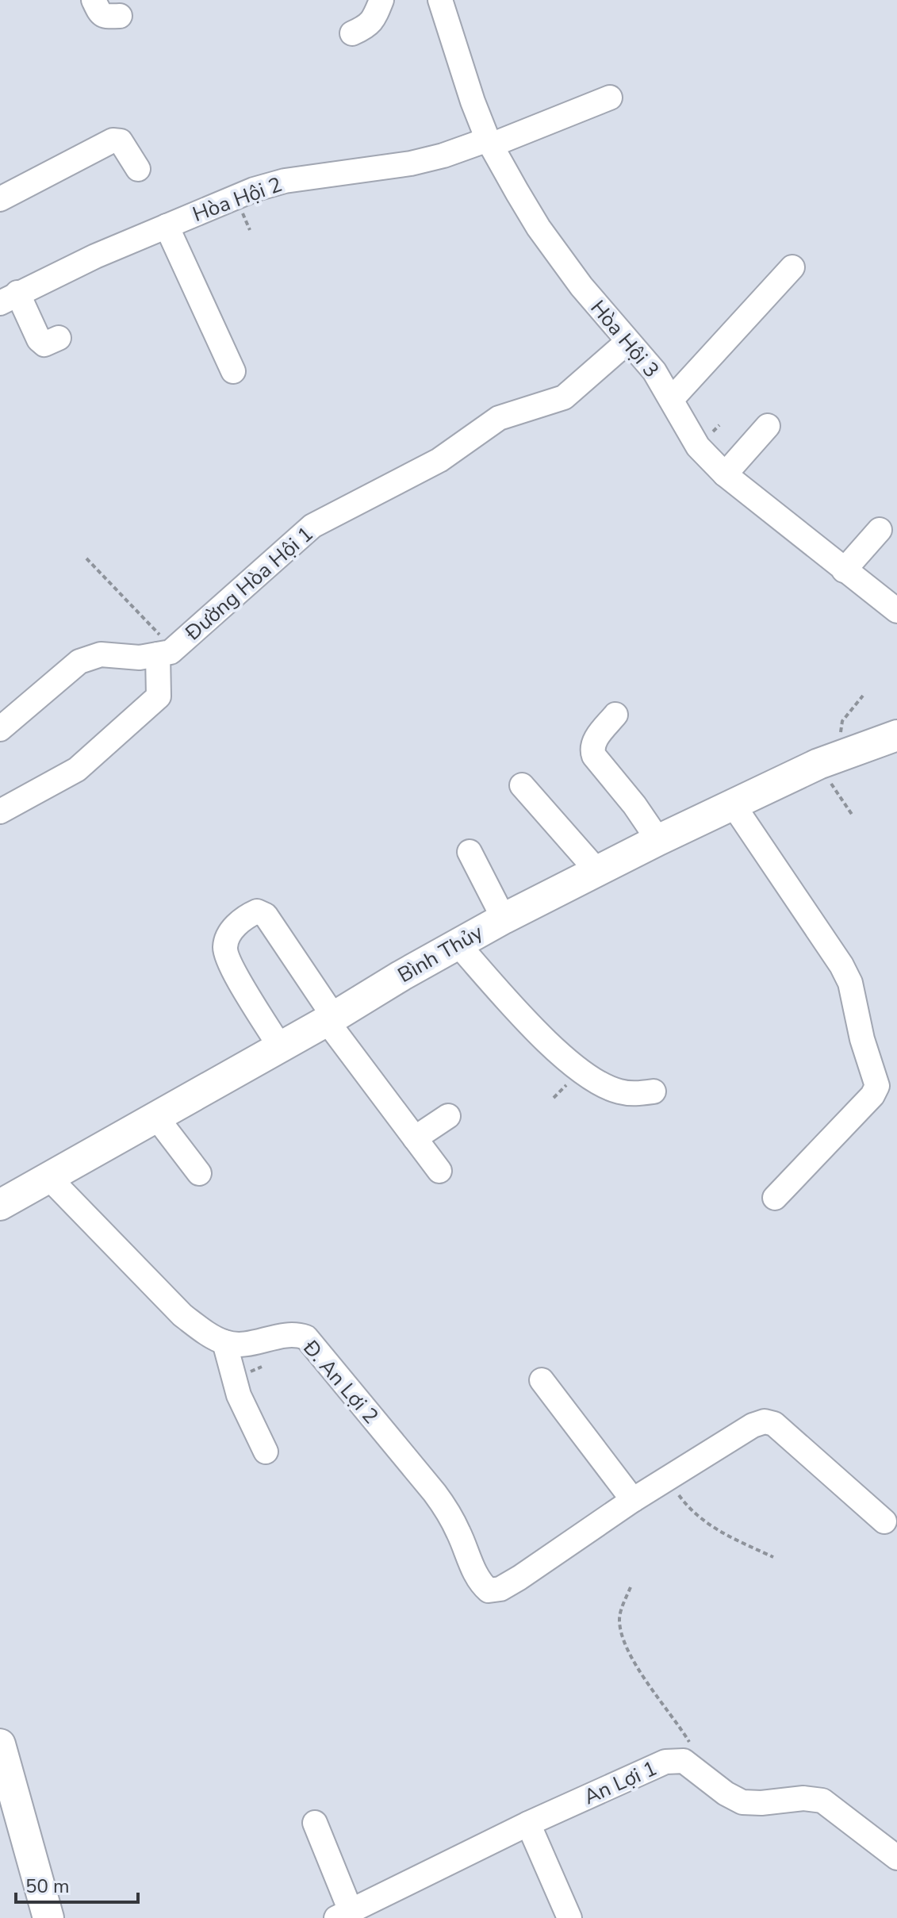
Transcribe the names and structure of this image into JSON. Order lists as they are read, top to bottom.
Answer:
{
  "streets": {
    "main road": ["Bình Thủy"],
    "street": [
      "Hòa Hội 2",
      "Hòa Hội 3",
      "Đường Hòa Hội 1",
      "Đ. An Lợi 2",
      "An Lợi 1"
    ]
  },
  "crossings": [
    ["Hòa Hội 2", "Hòa Hội 3"],
    ["Hòa Hội 3", "Đường Hòa Hội 1"]
  ],
  "scale_bar": "50 m"
}
